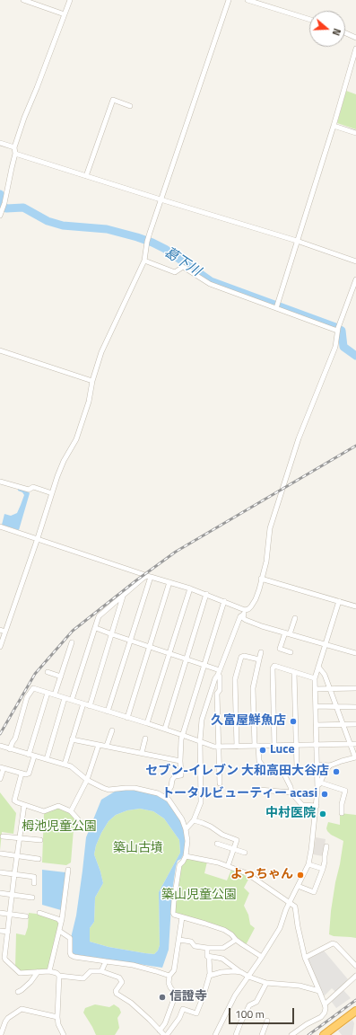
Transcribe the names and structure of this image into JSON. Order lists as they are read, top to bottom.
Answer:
{
  "water": ["葛下川"],
  "parks": ["栂池児童公園", "築山古墳", "築山児童公園"],
  "places": [
    "久富屋鮮魚店",
    "Luce",
    "セブン-イレブン 大和高田大谷店",
    "トータルビューティー acasi",
    "中村医院",
    "よっちゃん",
    "信證寺"
  ],
  "scale_bar": "100 m",
  "north": "right"
}
